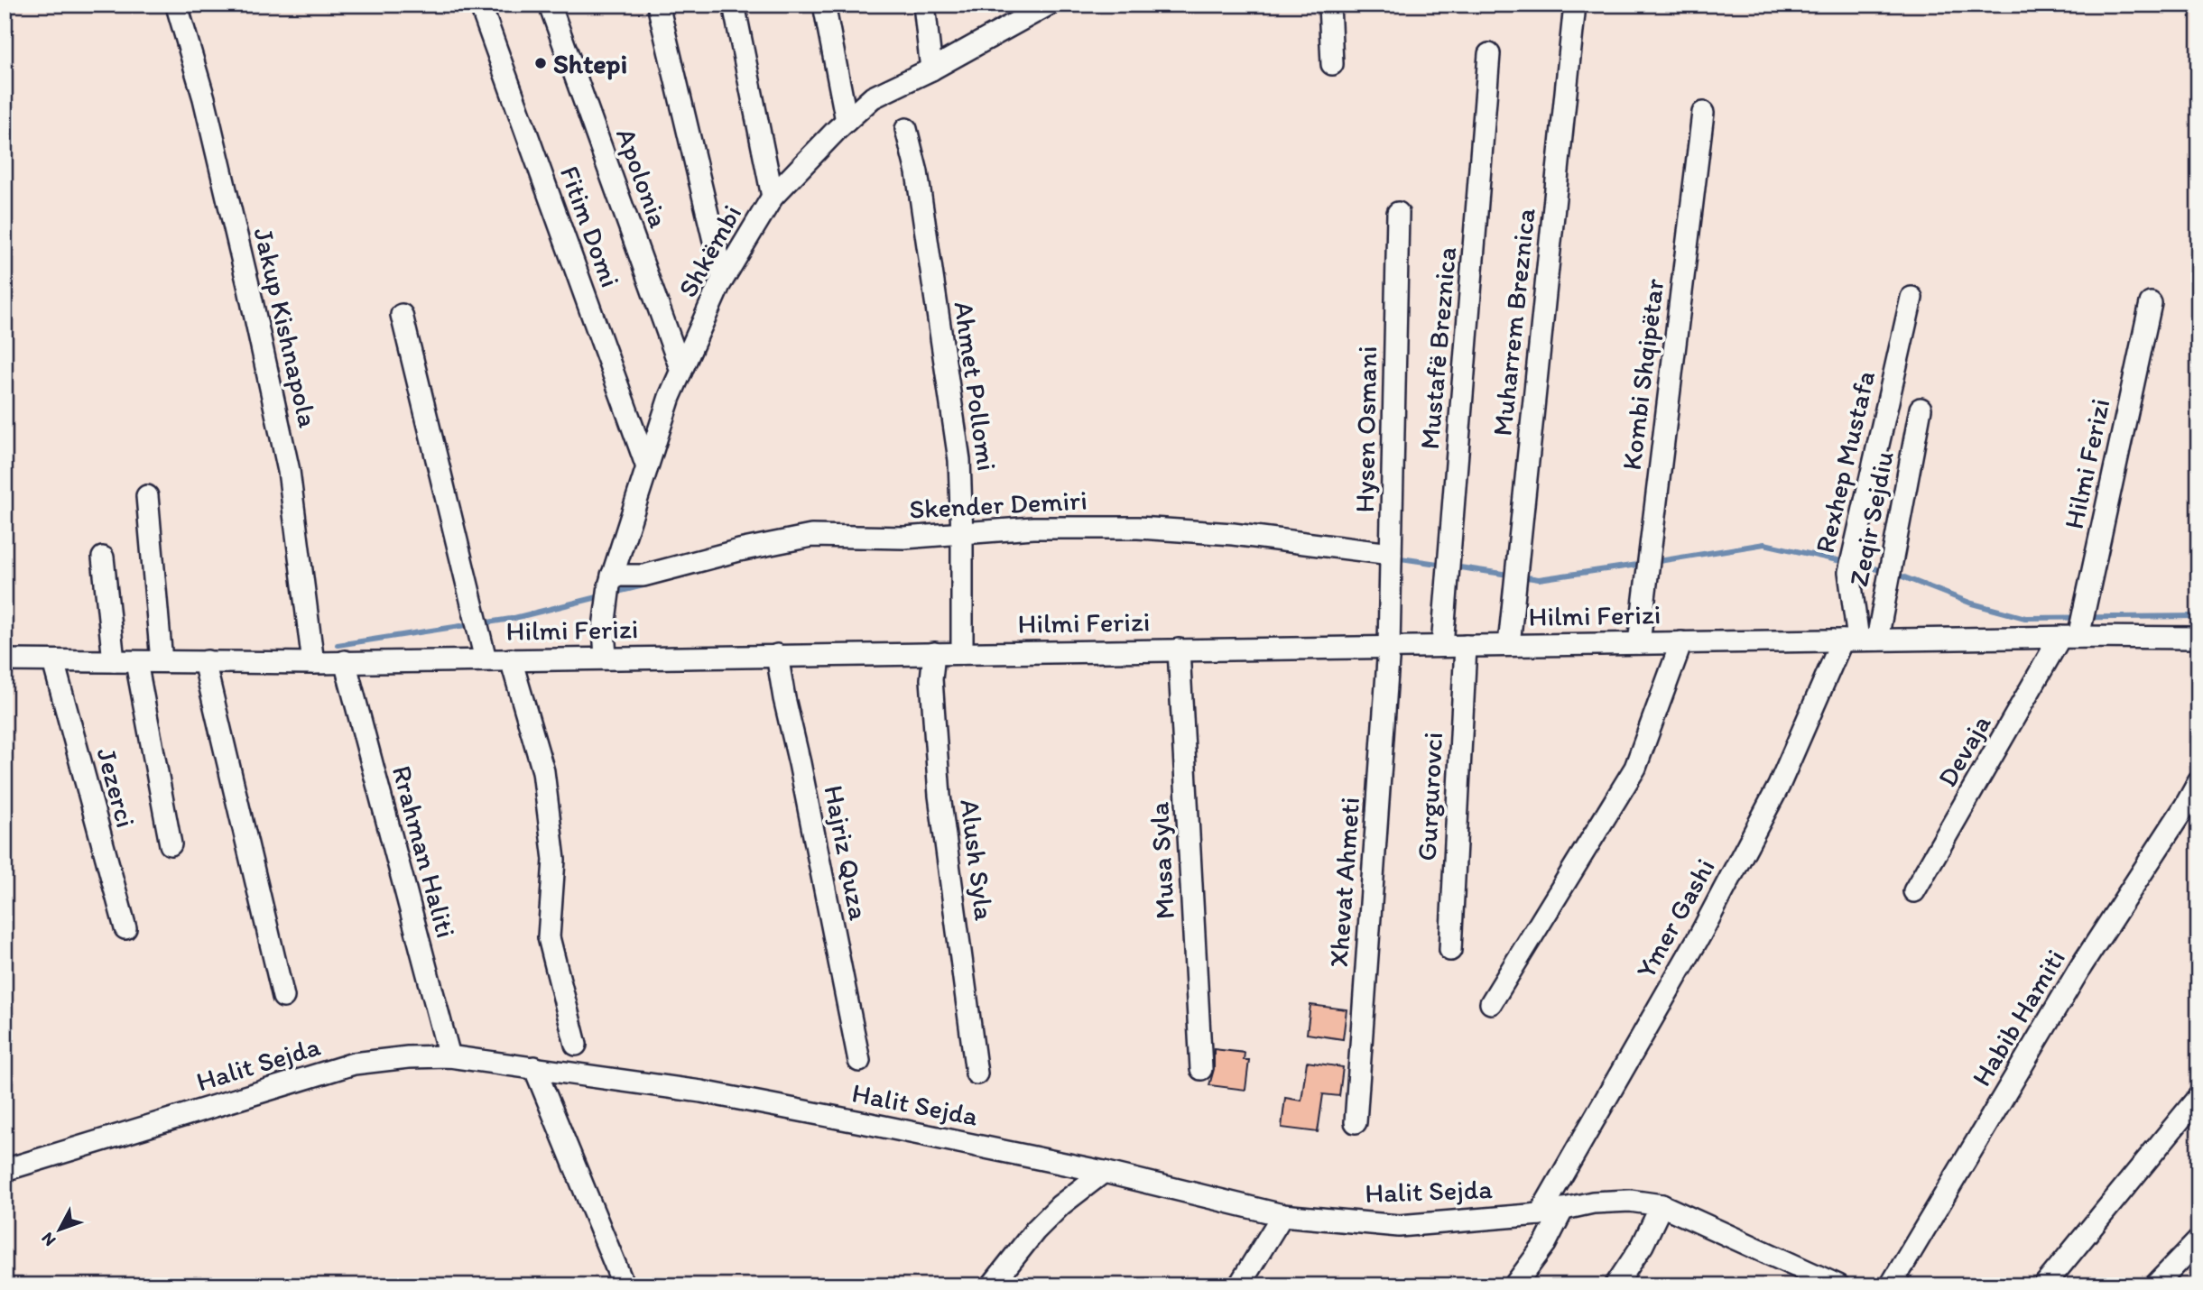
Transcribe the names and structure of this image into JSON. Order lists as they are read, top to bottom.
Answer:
{
  "streets": {
    "street": [
      "Apolonia",
      "Fitim Domi",
      "Shkëmbi",
      "Muharrem Breznica",
      "Jakup Kishnapola",
      "Mustafë Breznica",
      "Kombi Shqipëtar",
      "Ahmet Pollomi",
      "Hysen Osmani",
      "Rexhep Mustafa",
      "Hilmi Ferizi",
      "Skender Demiri",
      "Zeqir Sejdiu",
      "Devaja",
      "Jezerci",
      "Gurgurovci",
      "Rrahman Haliti",
      "Hajriz Quza",
      "Alush Syla",
      "Musa Syla",
      "Xhevat Ahmeti",
      "Ymer Gashi",
      "Habib Hamiti",
      "Halit Sejda"
    ]
  },
  "crossings": [
    ["Apolonia", "Shkëmbi"],
    ["Fitim Domi", "Shkëmbi"],
    ["Shkëmbi", "Hilmi Ferizi"],
    ["Shkëmbi", "Skender Demiri"],
    ["Muharrem Breznica", "Hilmi Ferizi"],
    ["Jakup Kishnapola", "Hilmi Ferizi"],
    ["Mustafë Breznica", "Hilmi Ferizi"],
    ["Kombi Shqipëtar", "Hilmi Ferizi"],
    ["Ahmet Pollomi", "Hilmi Ferizi"],
    ["Ahmet Pollomi", "Skender Demiri"],
    ["Hysen Osmani", "Hilmi Ferizi"],
    ["Hysen Osmani", "Skender Demiri"],
    ["Hysen Osmani", "Xhevat Ahmeti"],
    ["Rexhep Mustafa", "Hilmi Ferizi"],
    ["Rexhep Mustafa", "Zeqir Sejdiu"],
    ["Rexhep Mustafa", "Ymer Gashi"],
    ["Hilmi Ferizi", "Zeqir Sejdiu"],
    ["Hilmi Ferizi", "Devaja"],
    ["Hilmi Ferizi", "Jezerci"],
    ["Hilmi Ferizi", "Gurgurovci"],
    ["Hilmi Ferizi", "Rrahman Haliti"],
    ["Hilmi Ferizi", "Hajriz Quza"],
    ["Hilmi Ferizi", "Alush Syla"],
    ["Hilmi Ferizi", "Musa Syla"],
    ["Hilmi Ferizi", "Xhevat Ahmeti"],
    ["Hilmi Ferizi", "Ymer Gashi"],
    ["Zeqir Sejdiu", "Ymer Gashi"],
    ["Rrahman Haliti", "Halit Sejda"],
    ["Ymer Gashi", "Halit Sejda"]
  ],
  "places": ["Shtepi"],
  "north": "bottom left"
}
